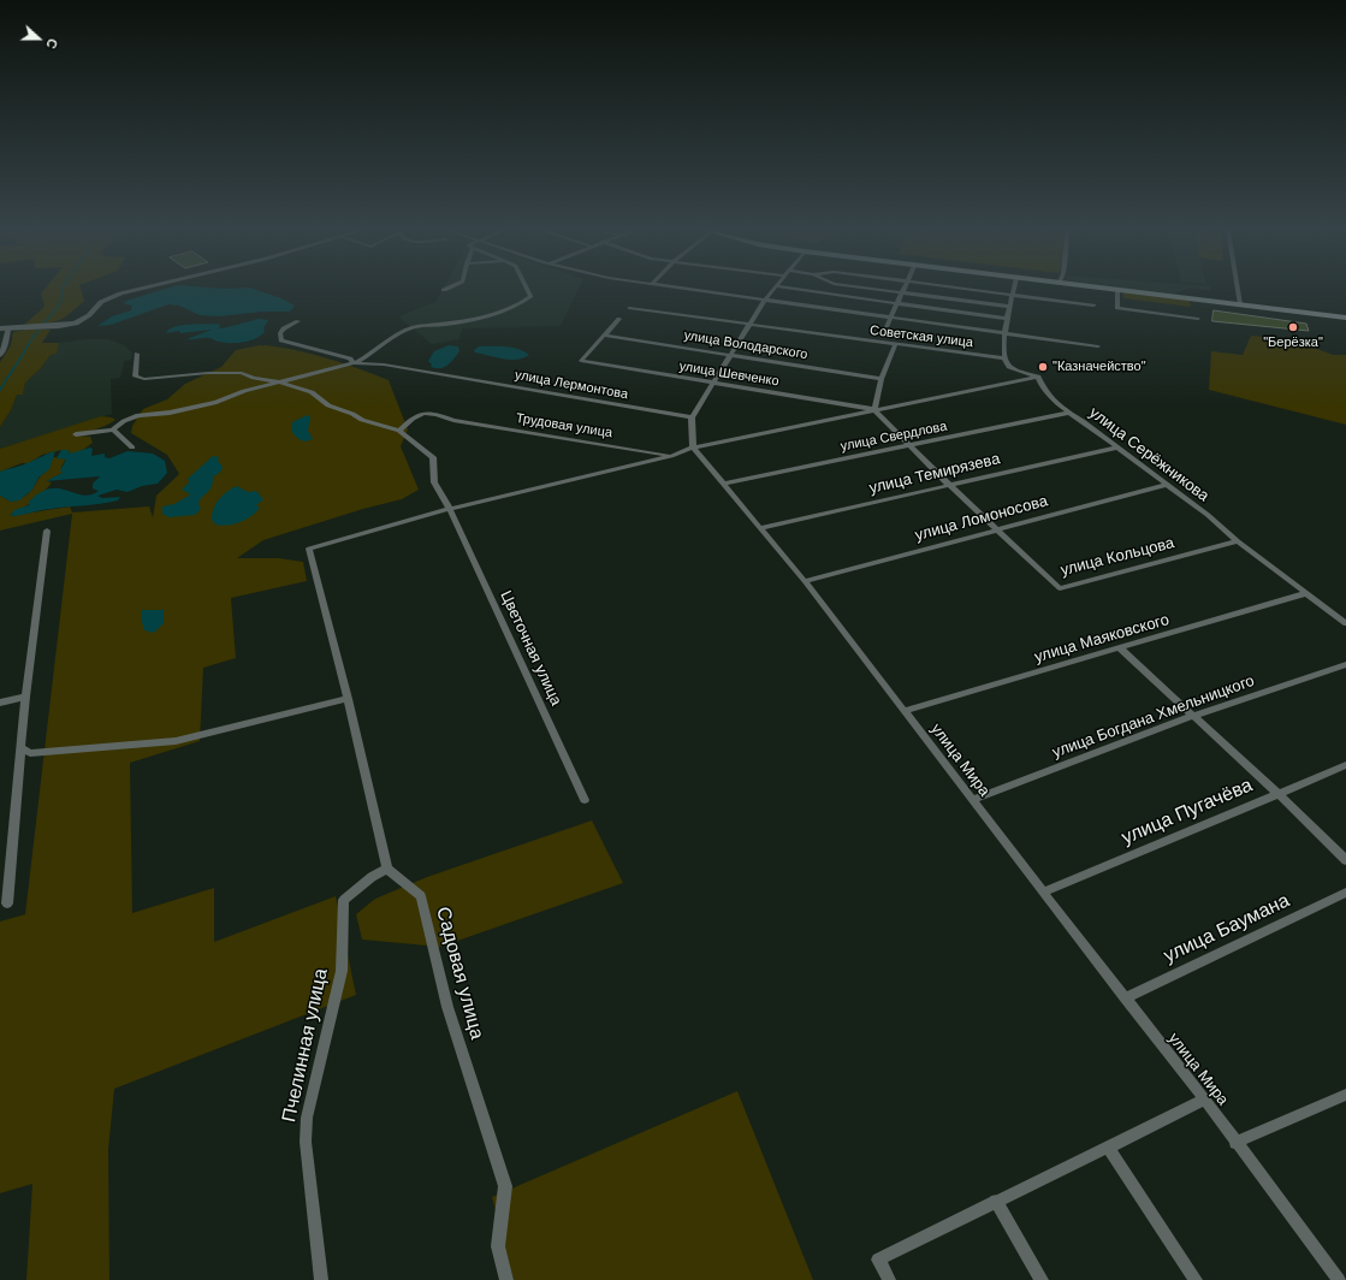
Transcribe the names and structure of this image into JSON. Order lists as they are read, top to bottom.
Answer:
{
  "streets": {
    "street": [
      "Советская улица",
      "улица Володарского",
      "улица Шевченко",
      "улица Лермонтова",
      "Трудовая улица",
      "улица Свердлова",
      "улица Серёжникова",
      "улица Темирязева",
      "улица Ломоносова",
      "улица Кольцова",
      "улица Маяковского",
      "Цветочная улица",
      "улица Богдана Хмельницкого",
      "улица Мира",
      "улица Пугачёва",
      "улица Баумана",
      "Садовая улица",
      "Пчелинная улица"
    ]
  },
  "crossings": [
    ["улица Володарского", "улица Шевченко"],
    ["Трудовая улица", "Цветочная улица"],
    ["улица Свердлова", "улица Серёжникова"],
    ["улица Свердлова", "улица Мира"],
    ["улица Серёжникова", "улица Темирязева"],
    ["улица Серёжникова", "улица Ломоносова"],
    ["улица Серёжникова", "улица Кольцова"],
    ["улица Серёжникова", "улица Маяковского"],
    ["улица Темирязева", "улица Мира"],
    ["улица Ломоносова", "улица Кольцова"],
    ["улица Ломоносова", "улица Мира"],
    ["улица Маяковского", "улица Мира"],
    ["улица Богдана Хмельницкого", "улица Мира"],
    ["улица Мира", "улица Пугачёва"],
    ["улица Мира", "улица Баумана"],
    ["Садовая улица", "Пчелинная улица"]
  ],
  "places": ["\"Берёзка\"", "\"Казначейство\""],
  "north": "right"
}
